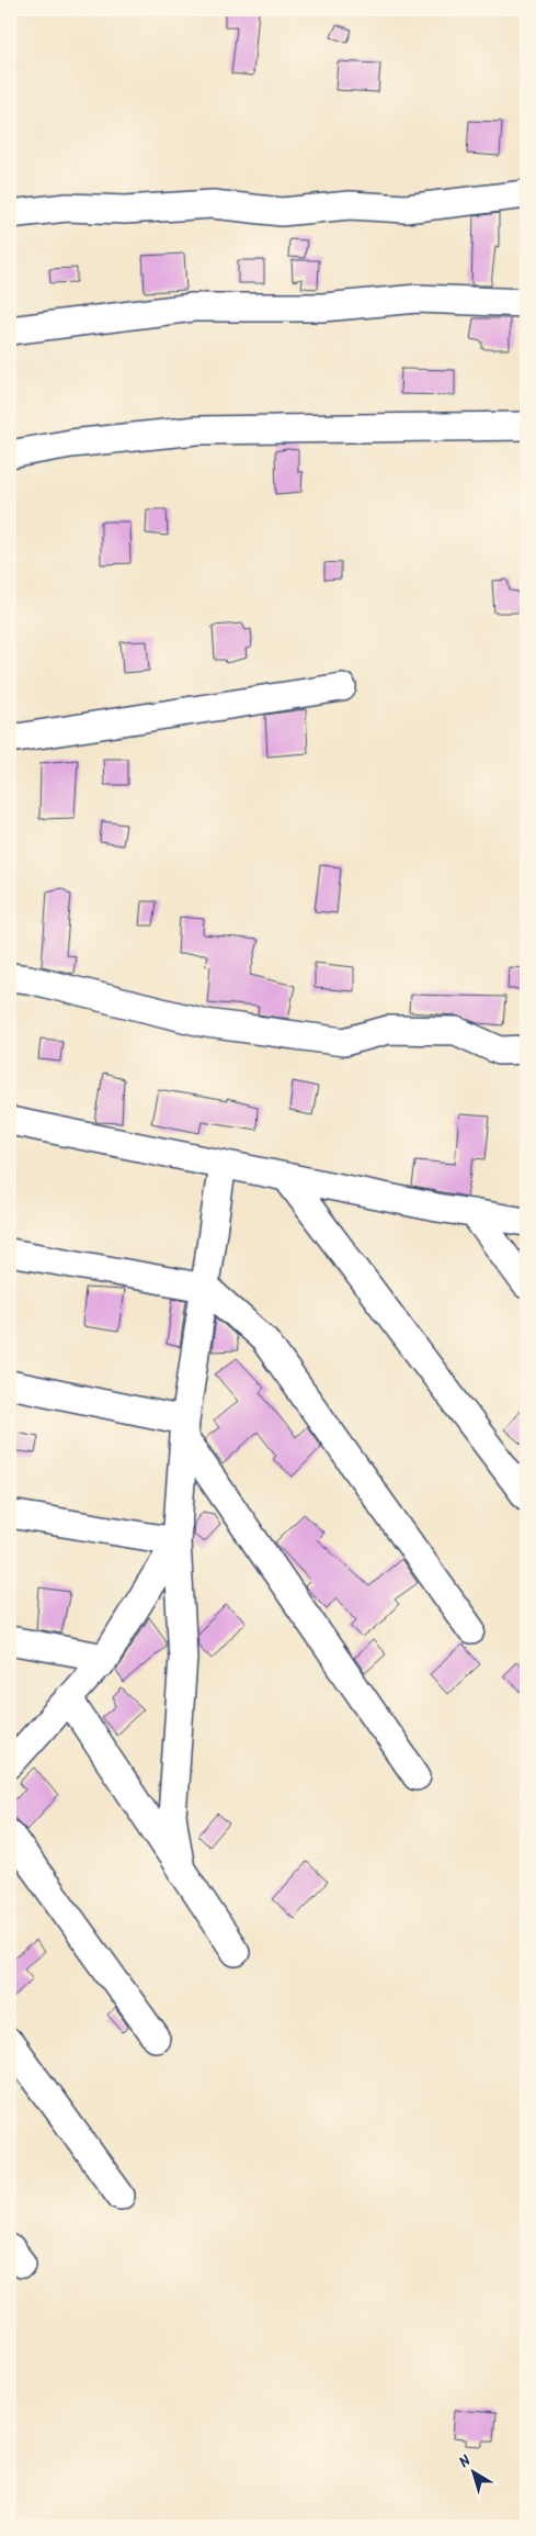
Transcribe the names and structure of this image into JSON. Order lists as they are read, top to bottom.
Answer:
{
  "north": "top left"
}
